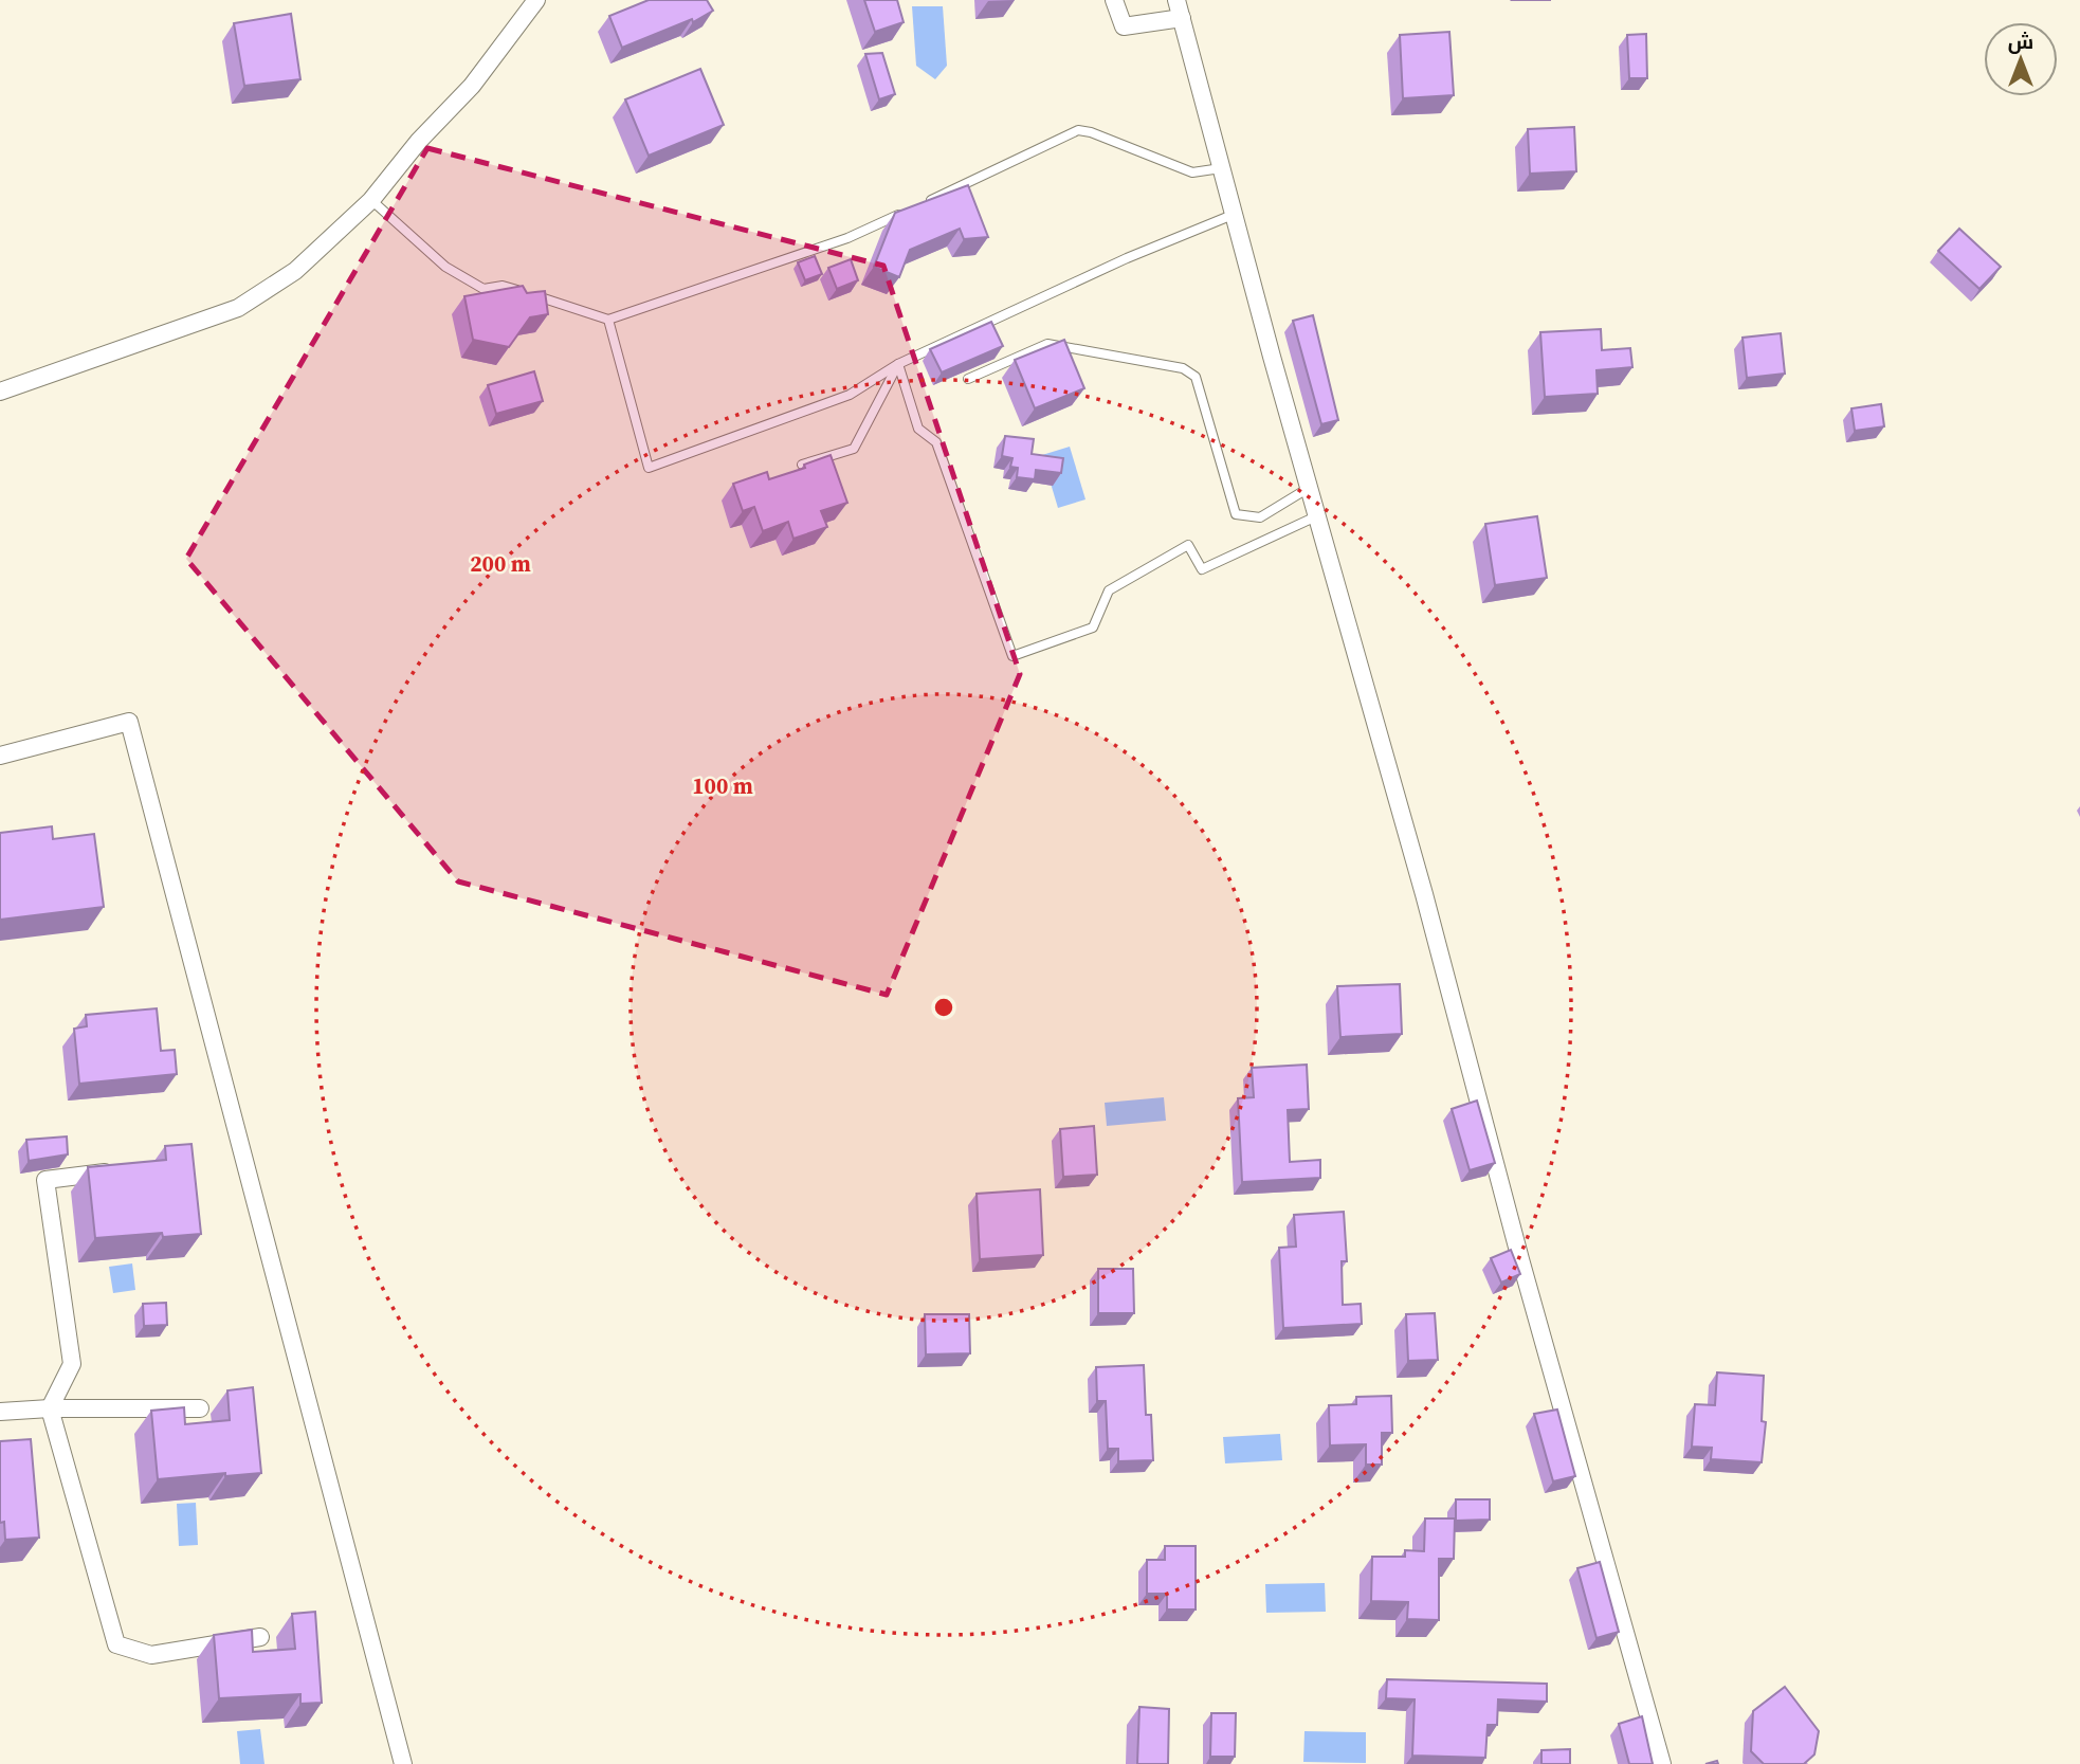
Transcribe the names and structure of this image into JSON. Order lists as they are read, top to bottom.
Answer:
{
  "north": "top",
  "rings": ["200 m", "100 m"]
}
